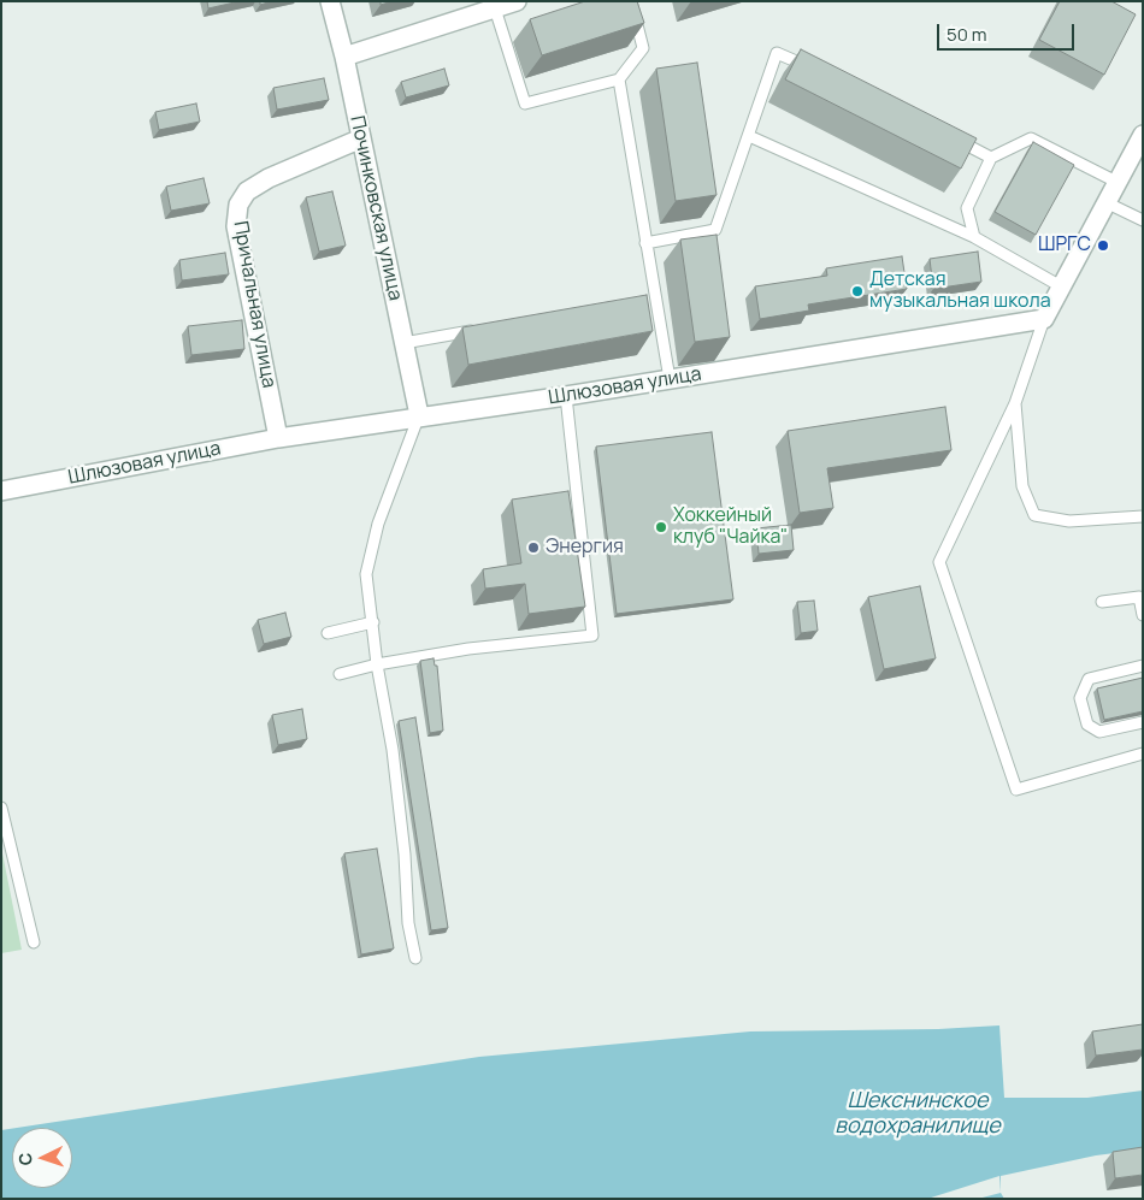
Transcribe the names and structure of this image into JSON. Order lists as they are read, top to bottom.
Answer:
{
  "streets": {
    "street": ["Починковская улица", "Причальная улица", "Шлюзовая улица"]
  },
  "crossings": [
    ["Починковская улица", "Причальная улица"],
    ["Починковская улица", "Шлюзовая улица"],
    ["Причальная улица", "Шлюзовая улица"]
  ],
  "water": ["Шекснинское водохранилище"],
  "places": [
    "ШРГС",
    "Детская музыкальная школа",
    "Хоккейный клуб \"Чайка\"",
    "Энергия"
  ],
  "scale_bar": "50 m",
  "north": "left"
}
